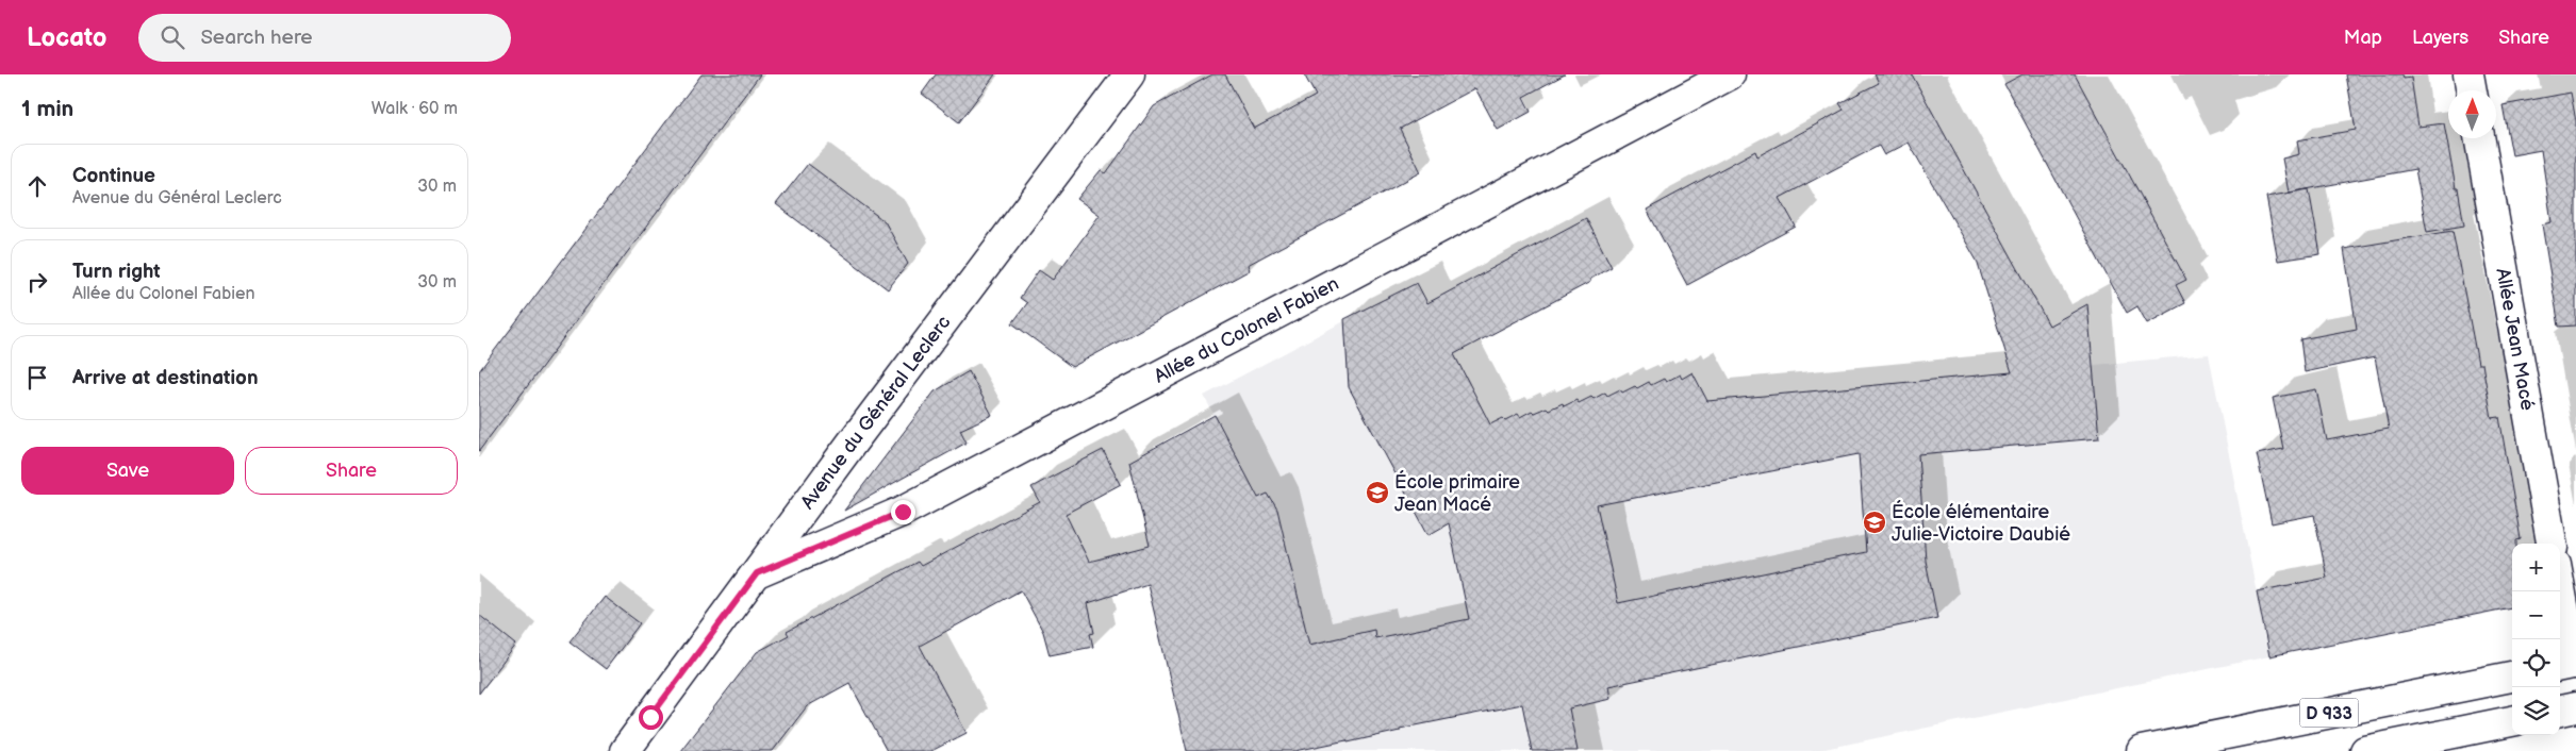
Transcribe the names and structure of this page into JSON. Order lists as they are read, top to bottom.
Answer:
{
  "streets": {
    "street": [
      "Allée du Colonel Fabien",
      "Allée Jean Macé",
      "Avenue du Général Leclerc",
      "D 933"
    ]
  },
  "crossings": [
    ["Allée du Colonel Fabien", "Avenue du Général Leclerc"]
  ],
  "places": {
    "school or university": ["École primaire Jean Macé", "École élémentaire Julie-Victoire Daubié"]
  },
  "north": "top",
  "page": {
    "header": "Locato",
    "search": "Search here",
    "nav": ["Map", "Layers", "Share"],
    "heading": ["1 min", "Walk · 60 m"],
    "list": [
      ["Continue", "Avenue du Général Leclerc", "30 m"],
      ["Turn right", "Allée du Colonel Fabien", "30 m"],
      "Arrive at destination"
    ],
    "buttons": ["Save", "Share"],
    "map_buttons": ["+", "−"]
  }
}
